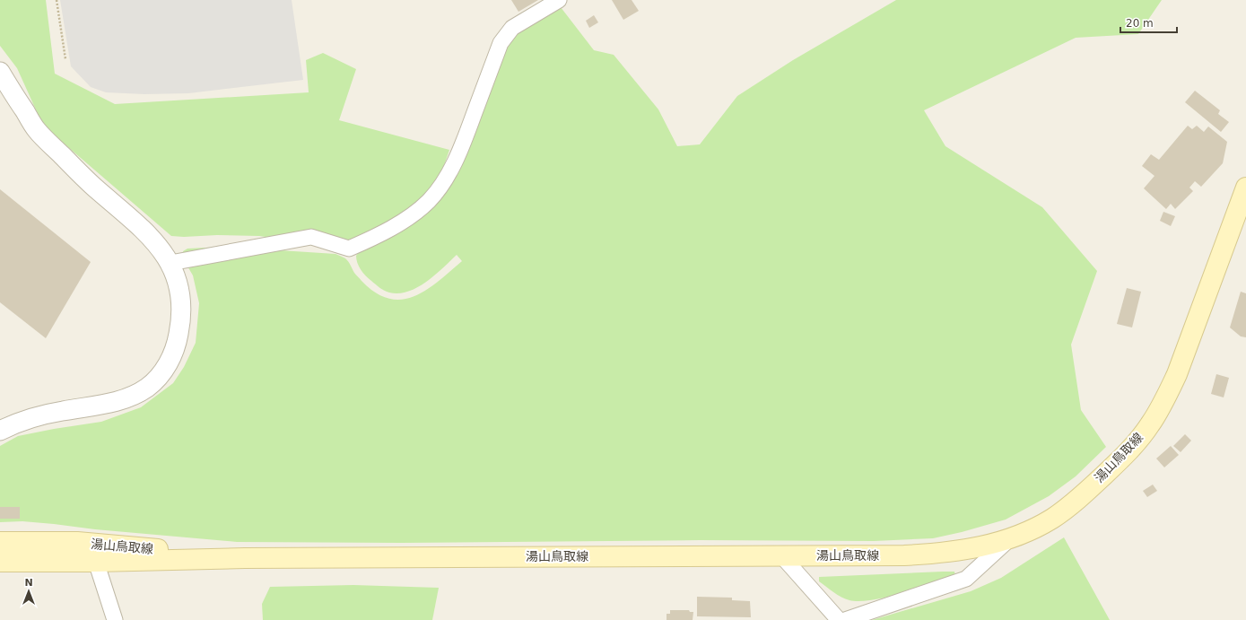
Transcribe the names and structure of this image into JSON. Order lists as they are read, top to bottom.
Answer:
{
  "streets": {
    "main road": ["湯山鳥取線"]
  },
  "scale_bar": "20 m",
  "north": "top"
}
